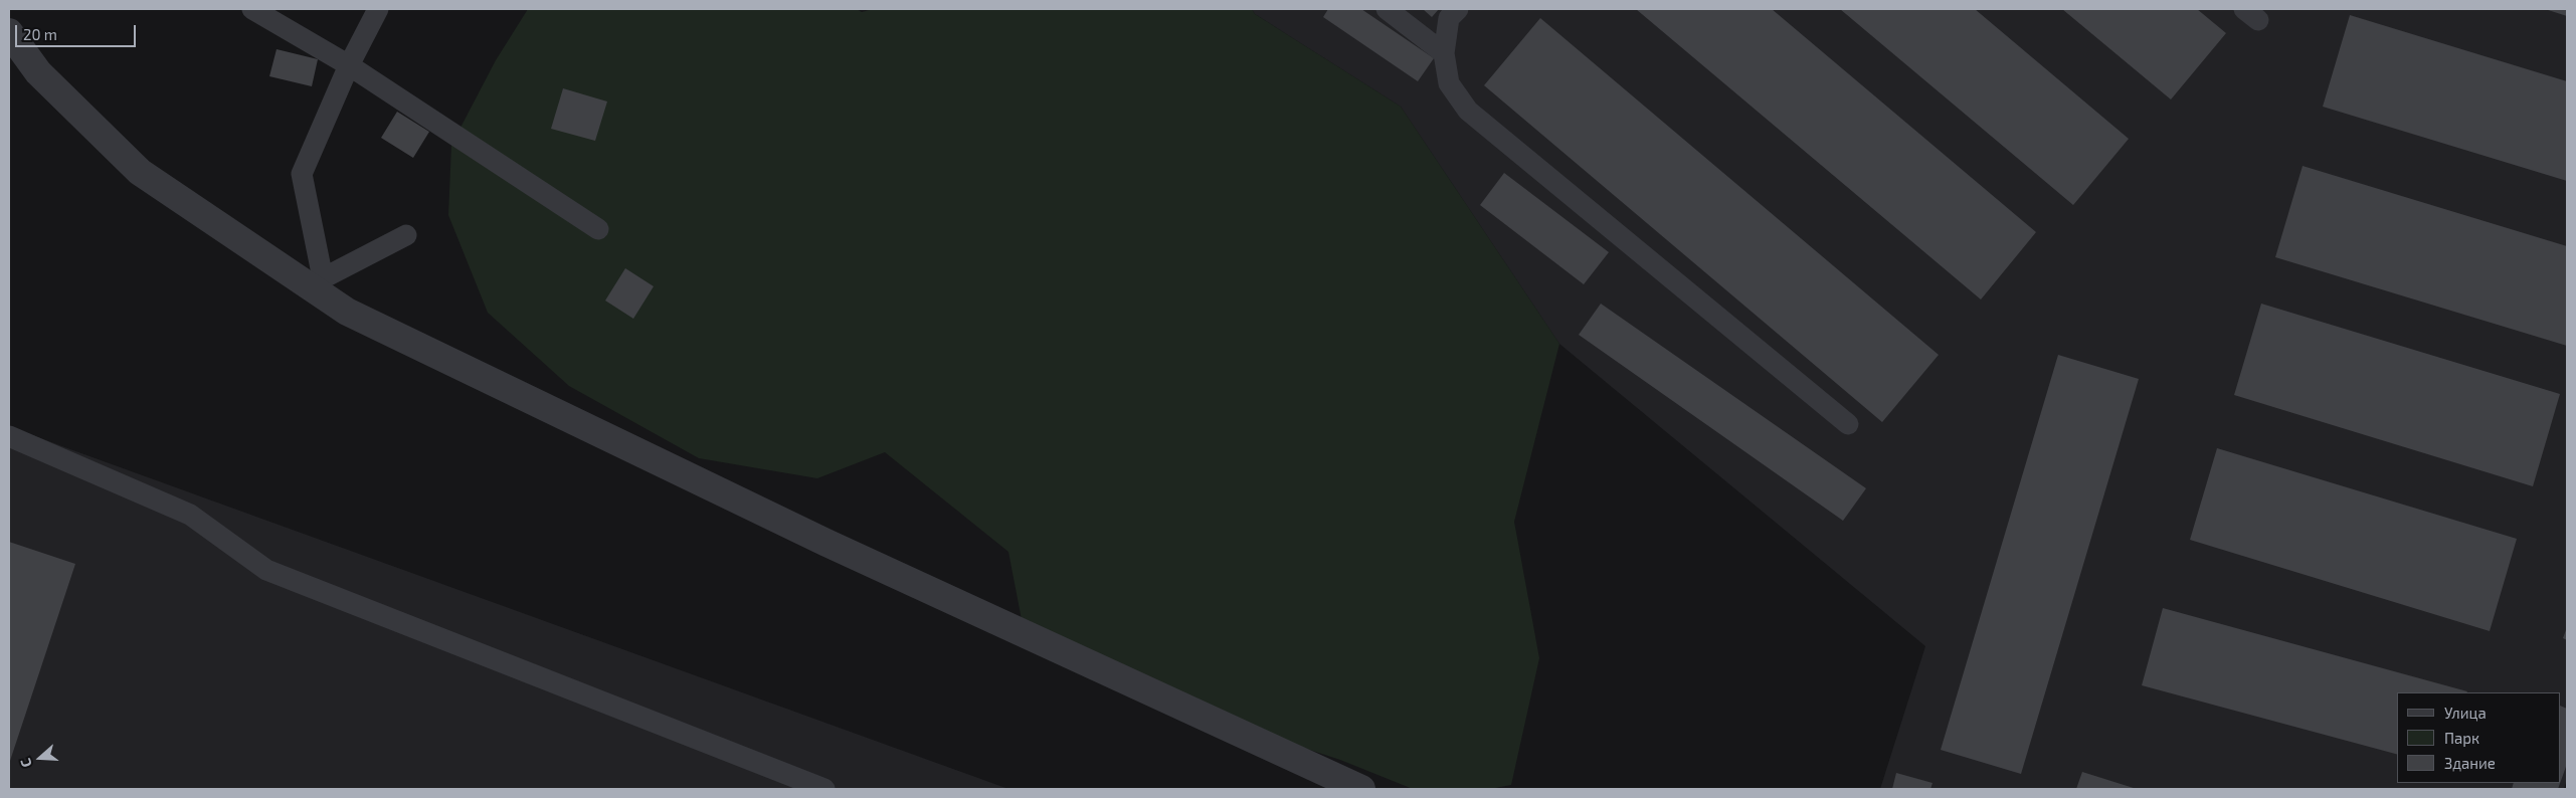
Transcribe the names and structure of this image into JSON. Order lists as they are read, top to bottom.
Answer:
{
  "legend": ["Улица", "Парк", "Здание"],
  "scale_bar": "20 m",
  "north": "left"
}
